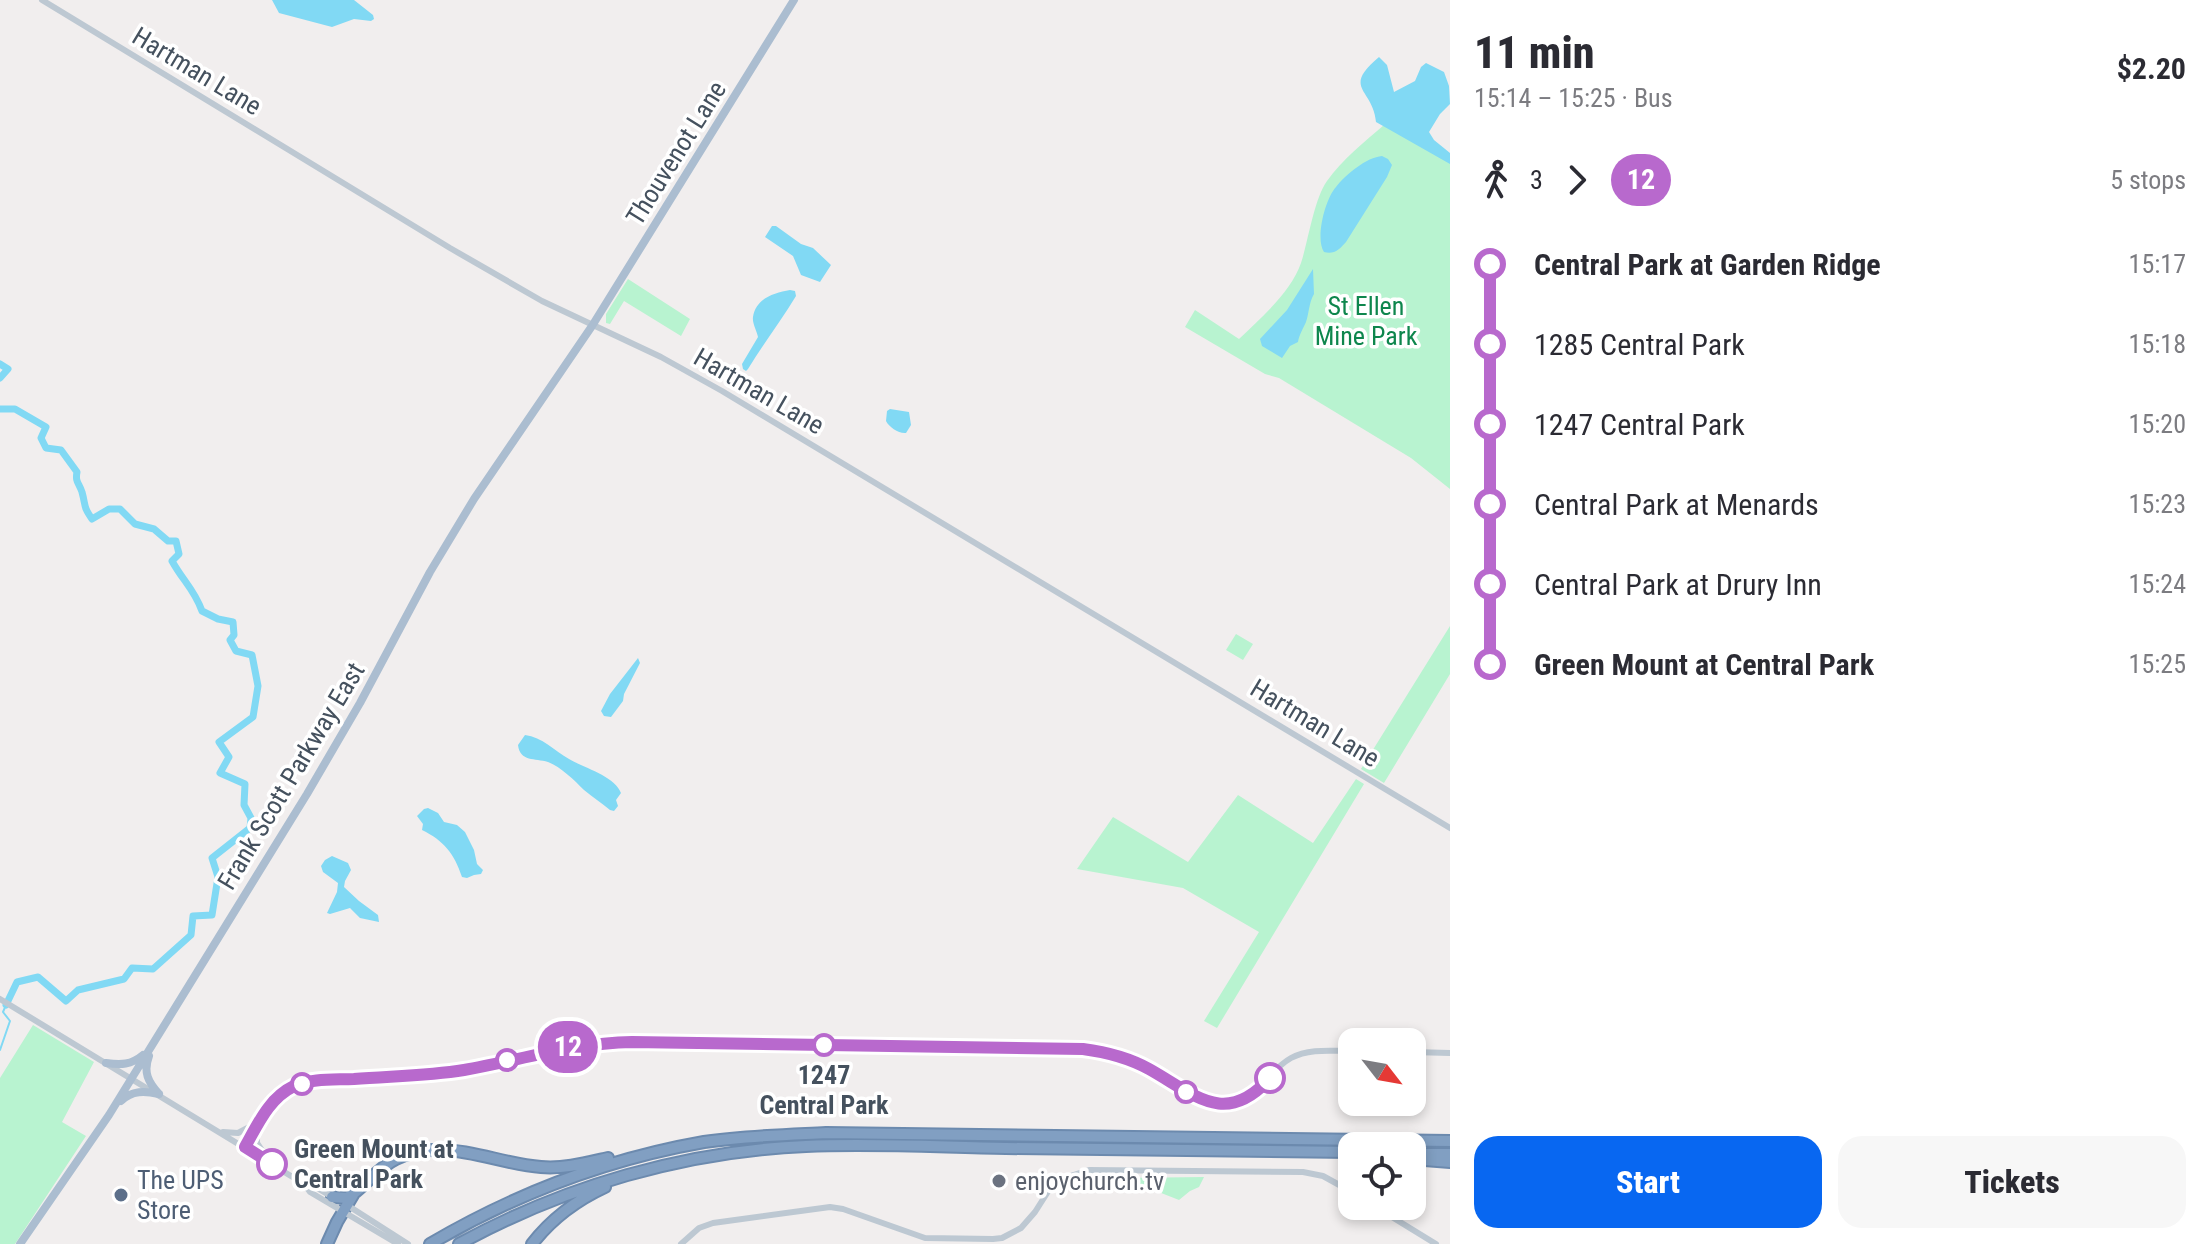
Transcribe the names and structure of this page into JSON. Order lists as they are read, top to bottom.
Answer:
{
  "streets": {
    "main road": ["Thouvenot Lane", "Frank Scott Parkway East"],
    "street": ["Hartman Lane"]
  },
  "crossings": [
    ["Hartman Lane", "Thouvenot Lane"],
    ["Hartman Lane", "Frank Scott Parkway East"],
    ["Thouvenot Lane", "Frank Scott Parkway East"]
  ],
  "parks": ["St Ellen Mine Park"],
  "places": [
    "1247 Central Park",
    "Green Mount at Central Park",
    "enjoychurch.tv",
    "The UPS Store"
  ],
  "lines": ["bus line 12"],
  "north": "bottom right",
  "page": {
    "on_map": "12",
    "heading": ["11 min", "15:14 – 15:25 · Bus", "$2.20"],
    "legs": ["3", "12", "5 stops"],
    "list": [
      {
        "name": "Central Park at Garden Ridge",
        "value": "15:17"
      },
      {
        "name": "1285 Central Park",
        "value": "15:18"
      },
      {
        "name": "1247 Central Park",
        "value": "15:20"
      },
      {
        "name": "Central Park at Menards",
        "value": "15:23"
      },
      {
        "name": "Central Park at Drury Inn",
        "value": "15:24"
      },
      {
        "name": "Green Mount at Central Park",
        "value": "15:25"
      }
    ],
    "buttons": ["Start", "Tickets"]
  }
}
